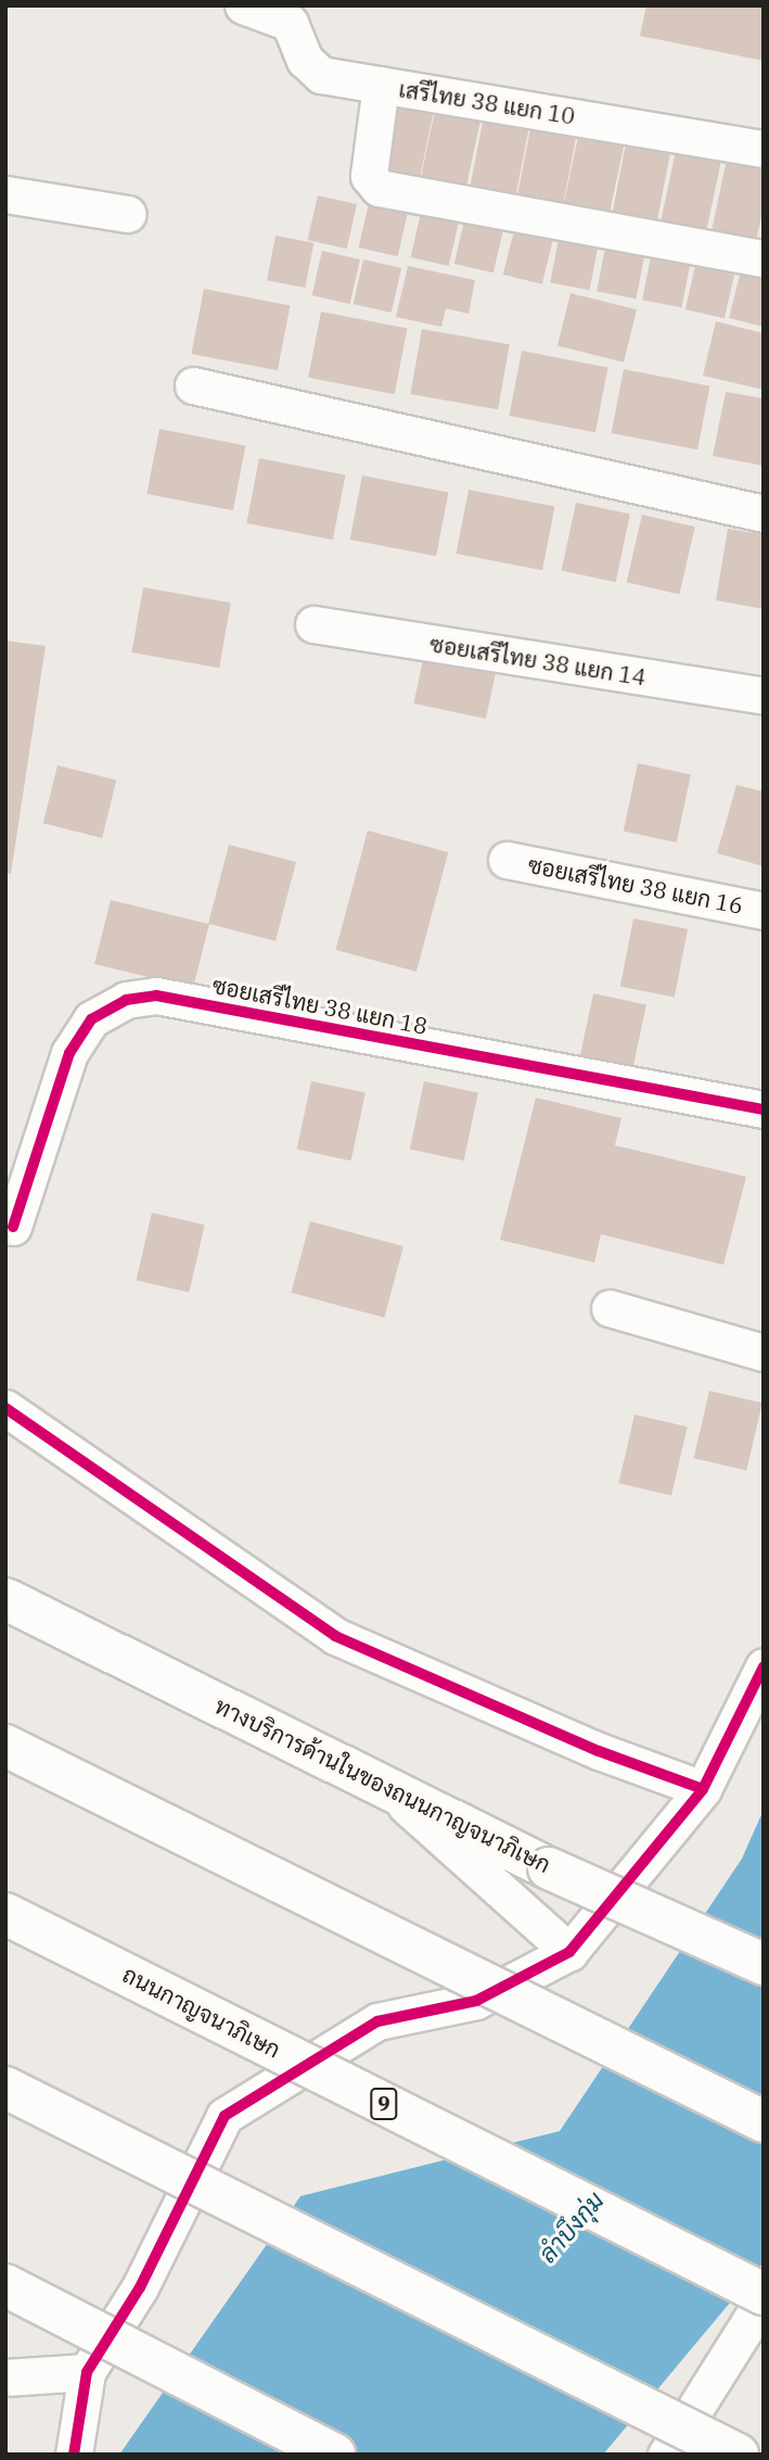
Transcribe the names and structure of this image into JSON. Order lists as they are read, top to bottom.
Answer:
{
  "streets": {
    "main road": ["ทางบริการด้านในของถนนกาญจนาภิเษก", "ถนนกาญจนาภิเษก", "9"],
    "street": [
      "เสรีไทย 38 แยก 10",
      "ซอยเสรีไทย 38 แยก 14",
      "ซอยเสรีไทย 38 แยก 16",
      "ซอยเสรีไทย 38 แยก 18"
    ]
  },
  "water": ["ลำบึงกุ่ม"]
}
